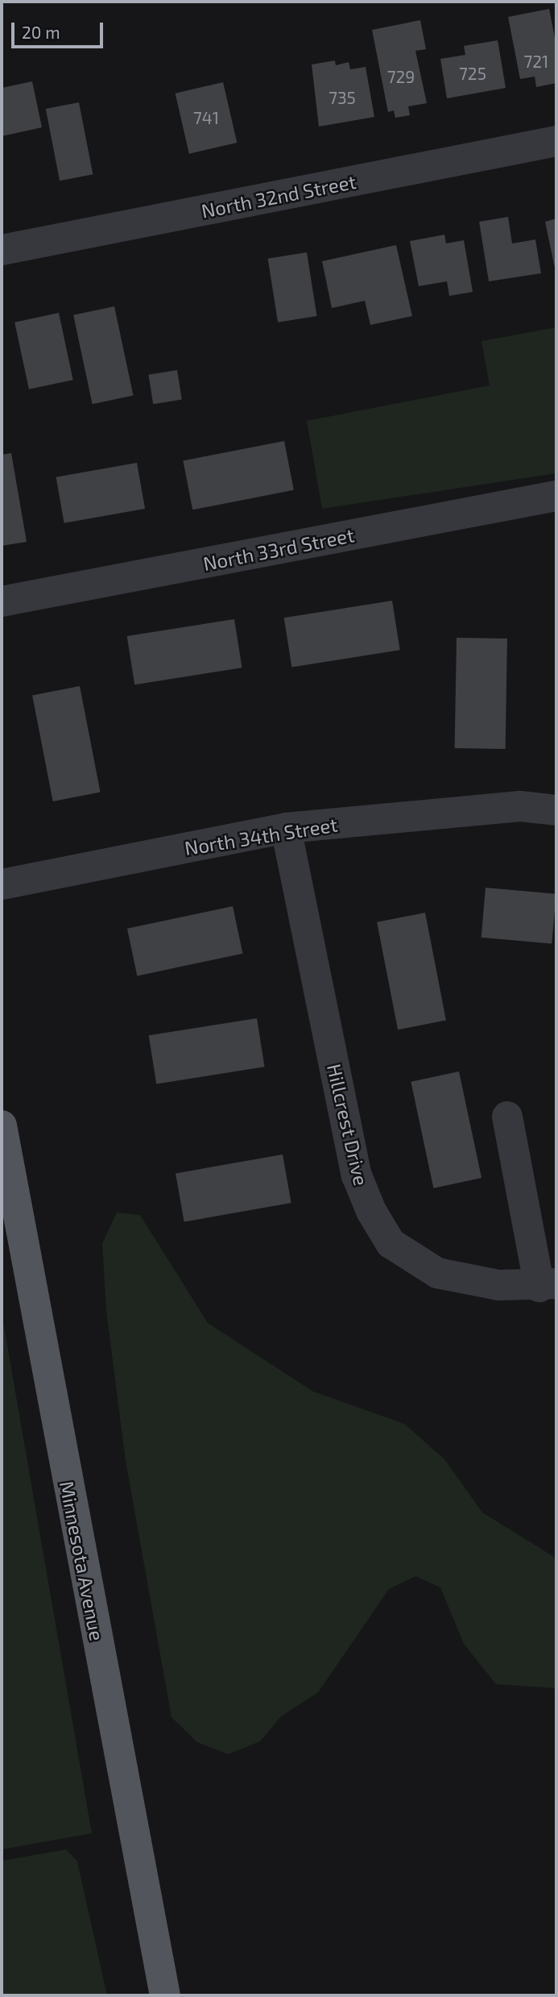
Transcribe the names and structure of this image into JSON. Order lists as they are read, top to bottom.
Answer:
{
  "streets": {
    "main road": ["Minnesota Avenue"],
    "street": [
      "North 32nd Street",
      "North 33rd Street",
      "North 34th Street",
      "Hillcrest Drive"
    ]
  },
  "crossings": [
    ["North 34th Street", "Hillcrest Drive"]
  ],
  "house_numbers": [
    "721",
    "725",
    "729",
    "735",
    "741"
  ],
  "scale_bar": "20 m"
}
